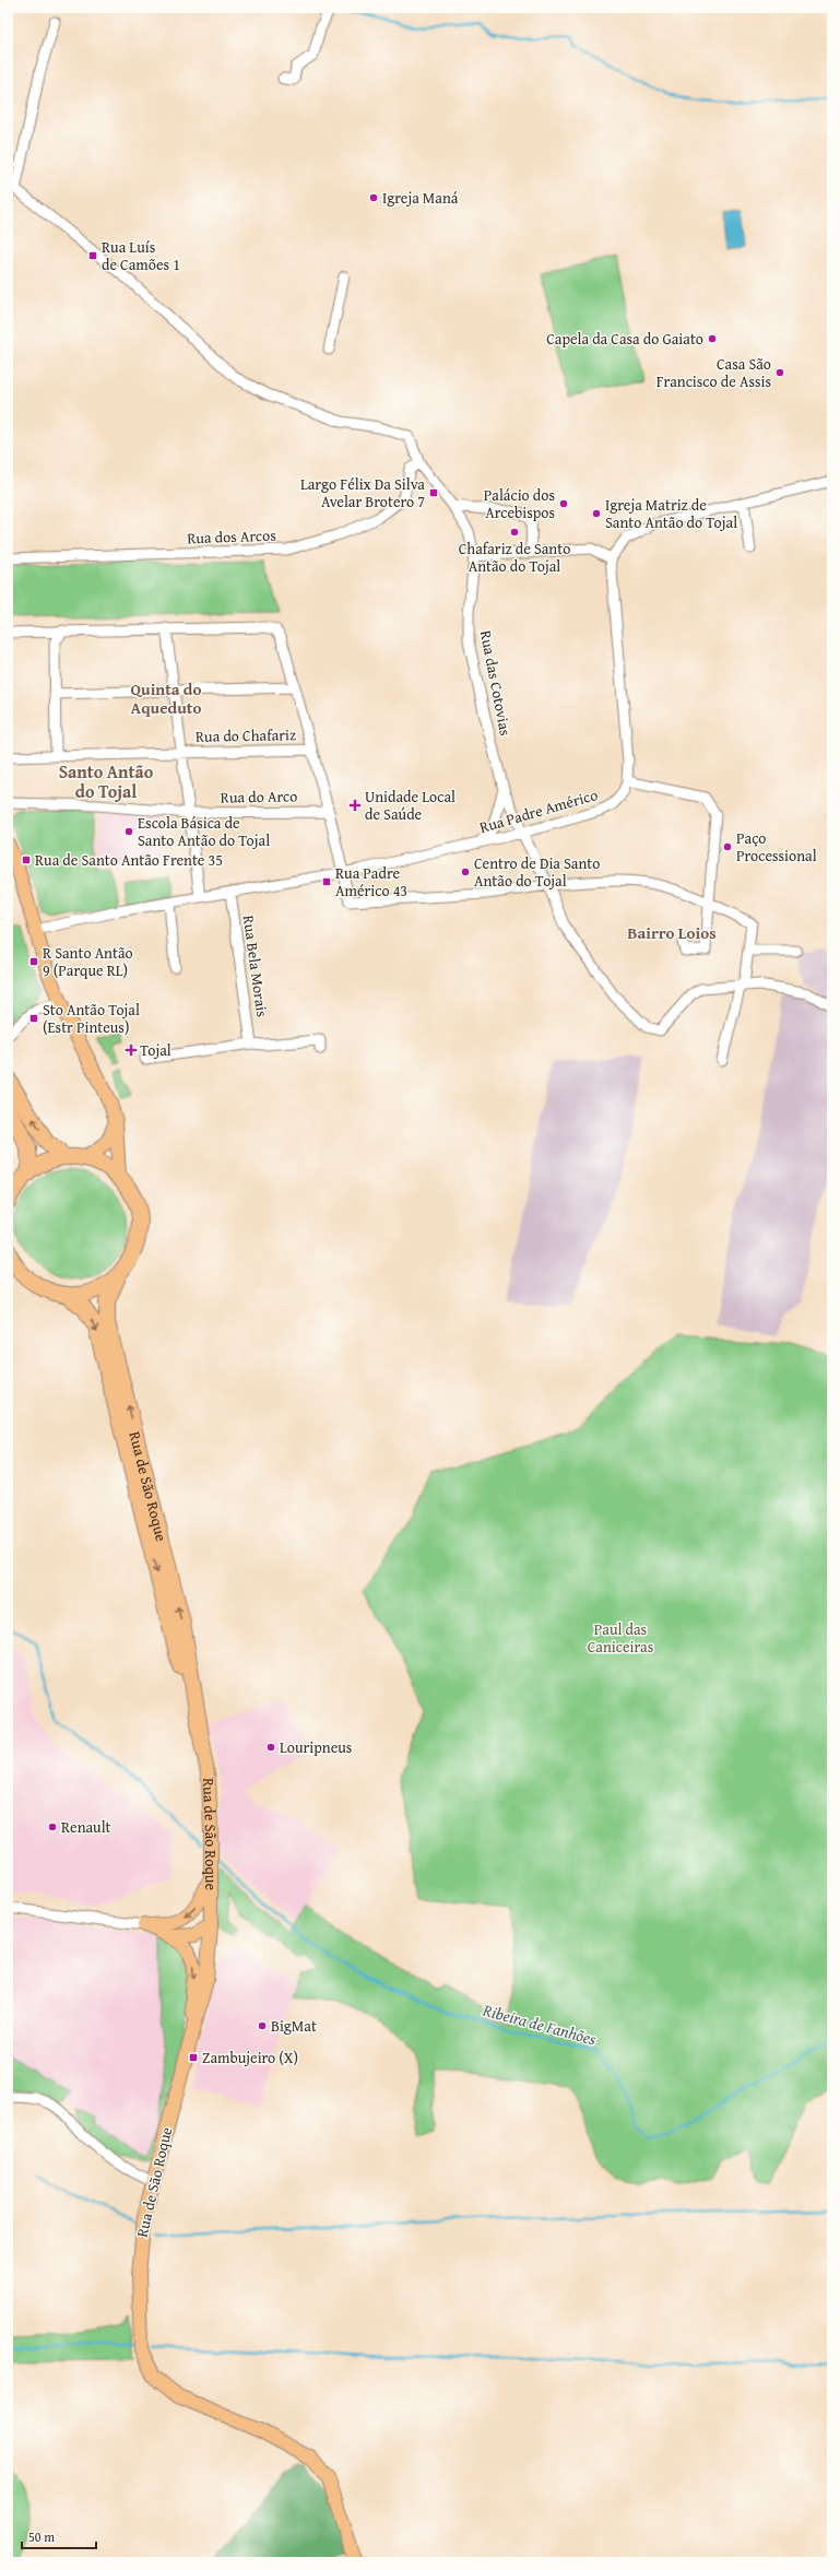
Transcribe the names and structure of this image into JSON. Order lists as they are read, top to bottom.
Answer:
{
  "streets": {
    "highway": ["Rua de São Roque"],
    "street": [
      "Rua dos Arcos",
      "Rua das Cotovias",
      "Rua do Chafariz",
      "Rua do Arco",
      "Rua Padre Américo",
      "Rua Bela Morais"
    ]
  },
  "crossings": [
    ["Rua dos Arcos", "Rua das Cotovias"],
    ["Rua das Cotovias", "Rua Padre Américo"],
    ["Rua Padre Américo", "Rua Bela Morais"]
  ],
  "districts": ["Quinta do Aqueduto", "Santo Antão do Tojal", "Bairro Loios"],
  "water": ["Ribeira de Fanhões"],
  "parks": ["Paul das Caniceiras"],
  "places": {
    "other": [
      "Igreja Maná",
      "Capela da Casa do Gaiato",
      "Casa São Francisco de Assis",
      "Palácio dos Arcebispos",
      "Igreja Matriz de Santo Antão do Tojal",
      "Chafariz de Santo Antão do Tojal",
      "Escola Básica de Santo Antão do Tojal",
      "Paço Processional",
      "Centro de Dia Santo Antão do Tojal",
      "Louripneus",
      "Renault",
      "BigMat"
    ],
    "transit": [
      "Rua Luís de Camões 1",
      "Largo Félix Da Silva Avelar Brotero 7",
      "Rua de Santo Antão Frente 35",
      "Rua Padre Américo 43",
      "R Santo Antão 9 (Parque RL)",
      "Sto Antão Tojal (Estr Pinteus)",
      "Zambujeiro (X)"
    ],
    "health": ["Unidade Local de Saúde", "Tojal"]
  },
  "scale_bar": "50 m"
}
